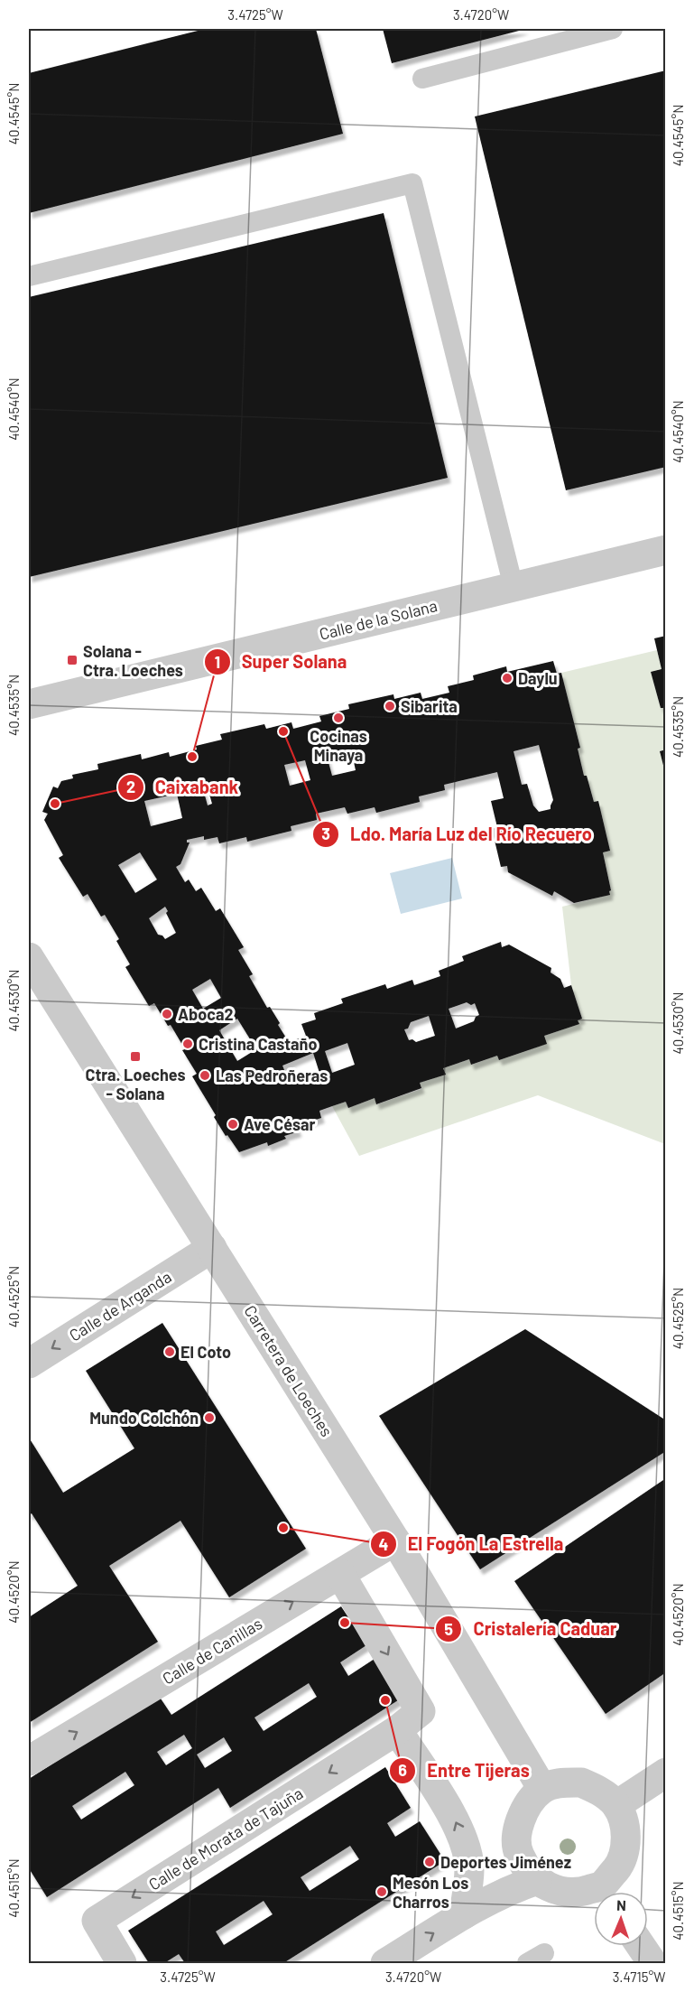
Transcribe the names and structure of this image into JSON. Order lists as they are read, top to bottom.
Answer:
{
  "streets": {
    "street": [
      "Calle de la Solana",
      "Calle de Arganda",
      "Carretera de Loeches",
      "Calle de Canillas",
      "Calle de Morata de Tajuña"
    ]
  },
  "crossings": [
    ["Calle de Arganda", "Carretera de Loeches"],
    ["Carretera de Loeches", "Calle de Canillas"],
    ["Calle de Canillas", "Calle de Morata de Tajuña"]
  ],
  "one_way": ["Calle de Arganda", "Calle de Canillas"],
  "places": {
    "transit": ["Solana - Ctra. Loeches", "Ctra. Loeches - Solana"],
    "other": [
      "Daylu",
      "Sibarita",
      "Cocinas Minaya",
      "Ldo. María Luz del Río Recuero",
      "Super Solana",
      "Caixabank",
      "Aboca2",
      "Cristina Castaño",
      "Las Pedroñeras",
      "Ave César",
      "El Coto",
      "Mundo Colchón",
      "El Fogón La Estrella",
      "Cristalería Caduar",
      "Entre Tijeras",
      "Deportes Jiménez",
      "Mesón Los Charros"
    ]
  },
  "north": "top",
  "coordinates": [
    "3.4725°W",
    "3.4720°W",
    "40.4545°N",
    "40.4540°N",
    "40.4535°N",
    "40.4530°N",
    "40.4525°N",
    "40.4520°N",
    "40.4515°N",
    "3.4715°W"
  ]
}
